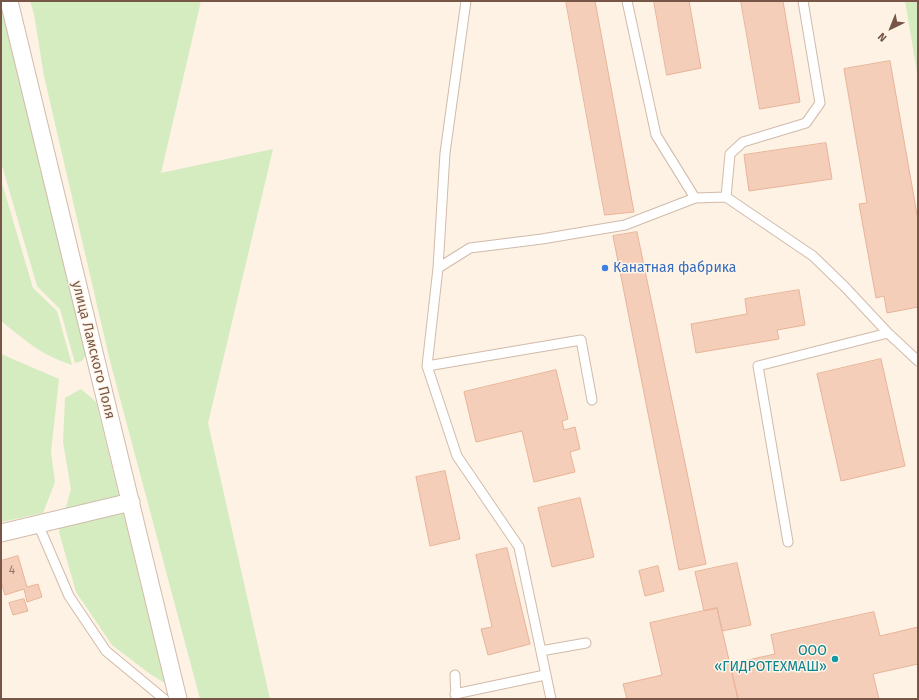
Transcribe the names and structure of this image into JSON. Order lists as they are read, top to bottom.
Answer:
{
  "streets": {
    "street": ["улица Ламского Поля"]
  },
  "places": ["Канатная фабрика", "ООО «ГИДРОТЕХМАШ»"],
  "house_numbers": ["4"],
  "north": "bottom left"
}
